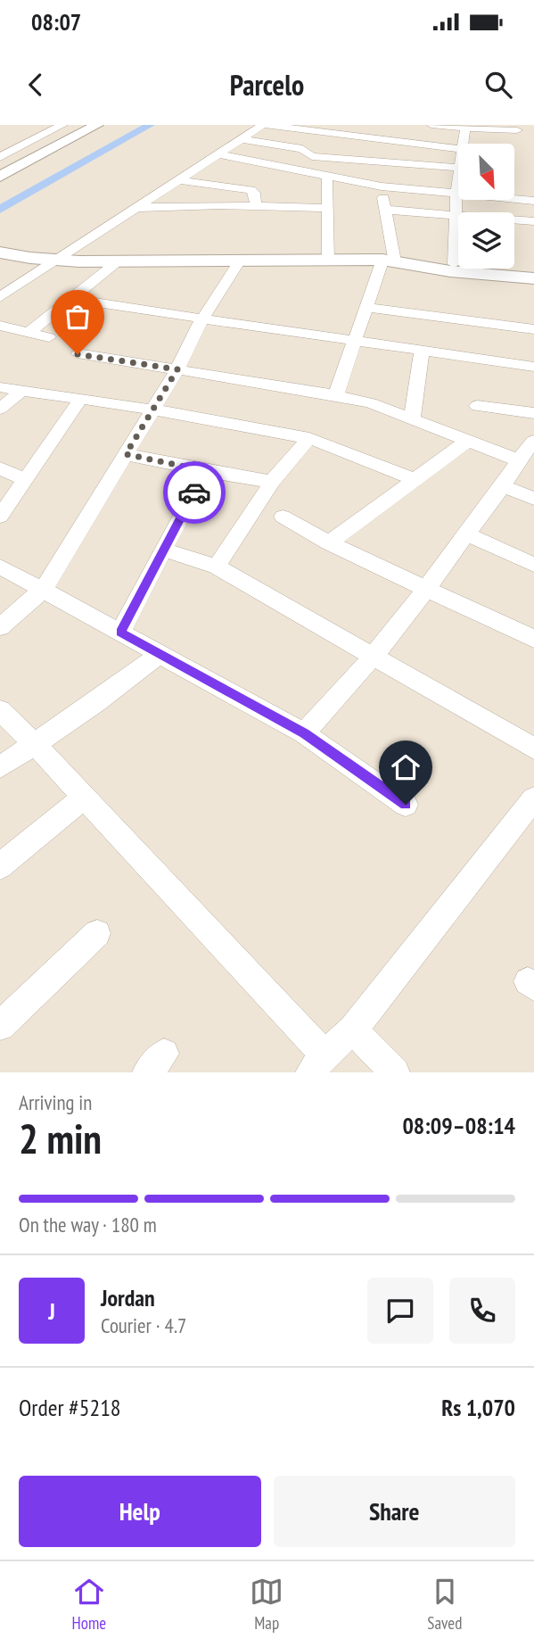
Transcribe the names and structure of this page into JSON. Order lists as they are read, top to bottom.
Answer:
{
  "north": "bottom right",
  "page": {
    "status": "08:07",
    "header": "Parcelo",
    "heading": ["2 min", "Arriving in", "08:09–08:14"],
    "panel": [
      "Jordan",
      "Courier · 4.7",
      "Order #5218",
      "Rs 1,070"
    ],
    "bar": "On the way · 180 m",
    "round": "J",
    "buttons": ["Help", "Share"],
    "tabs": ["Home", "Map", "Saved"]
  }
}
